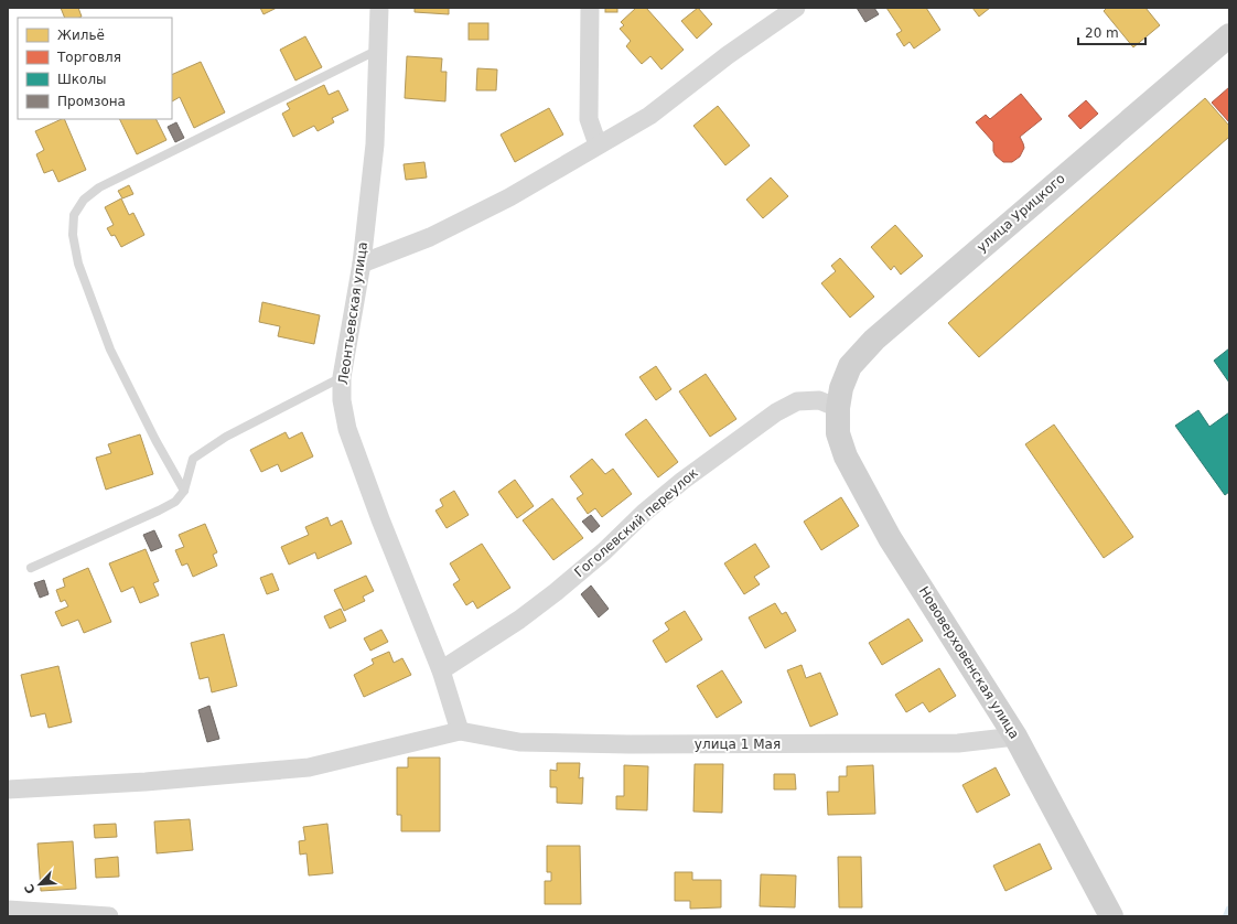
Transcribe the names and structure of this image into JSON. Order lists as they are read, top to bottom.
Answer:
{
  "streets": {
    "main road": ["улица Урицкого", "Нововерховенская улица"],
    "street": ["Леонтьевская улица", "Гоголевский переулок", "улица 1 Мая"]
  },
  "crossings": [
    ["улица Урицкого", "Гоголевский переулок"],
    ["улица Урицкого", "Нововерховенская улица"],
    ["Леонтьевская улица", "Гоголевский переулок"],
    ["Леонтьевская улица", "улица 1 Мая"],
    ["Гоголевский переулок", "Нововерховенская улица"],
    ["Нововерховенская улица", "улица 1 Мая"]
  ],
  "legend": [
    "Жильё",
    "Торговля",
    "Школы",
    "Промзона"
  ],
  "scale_bar": "20 m",
  "north": "bottom left"
}
